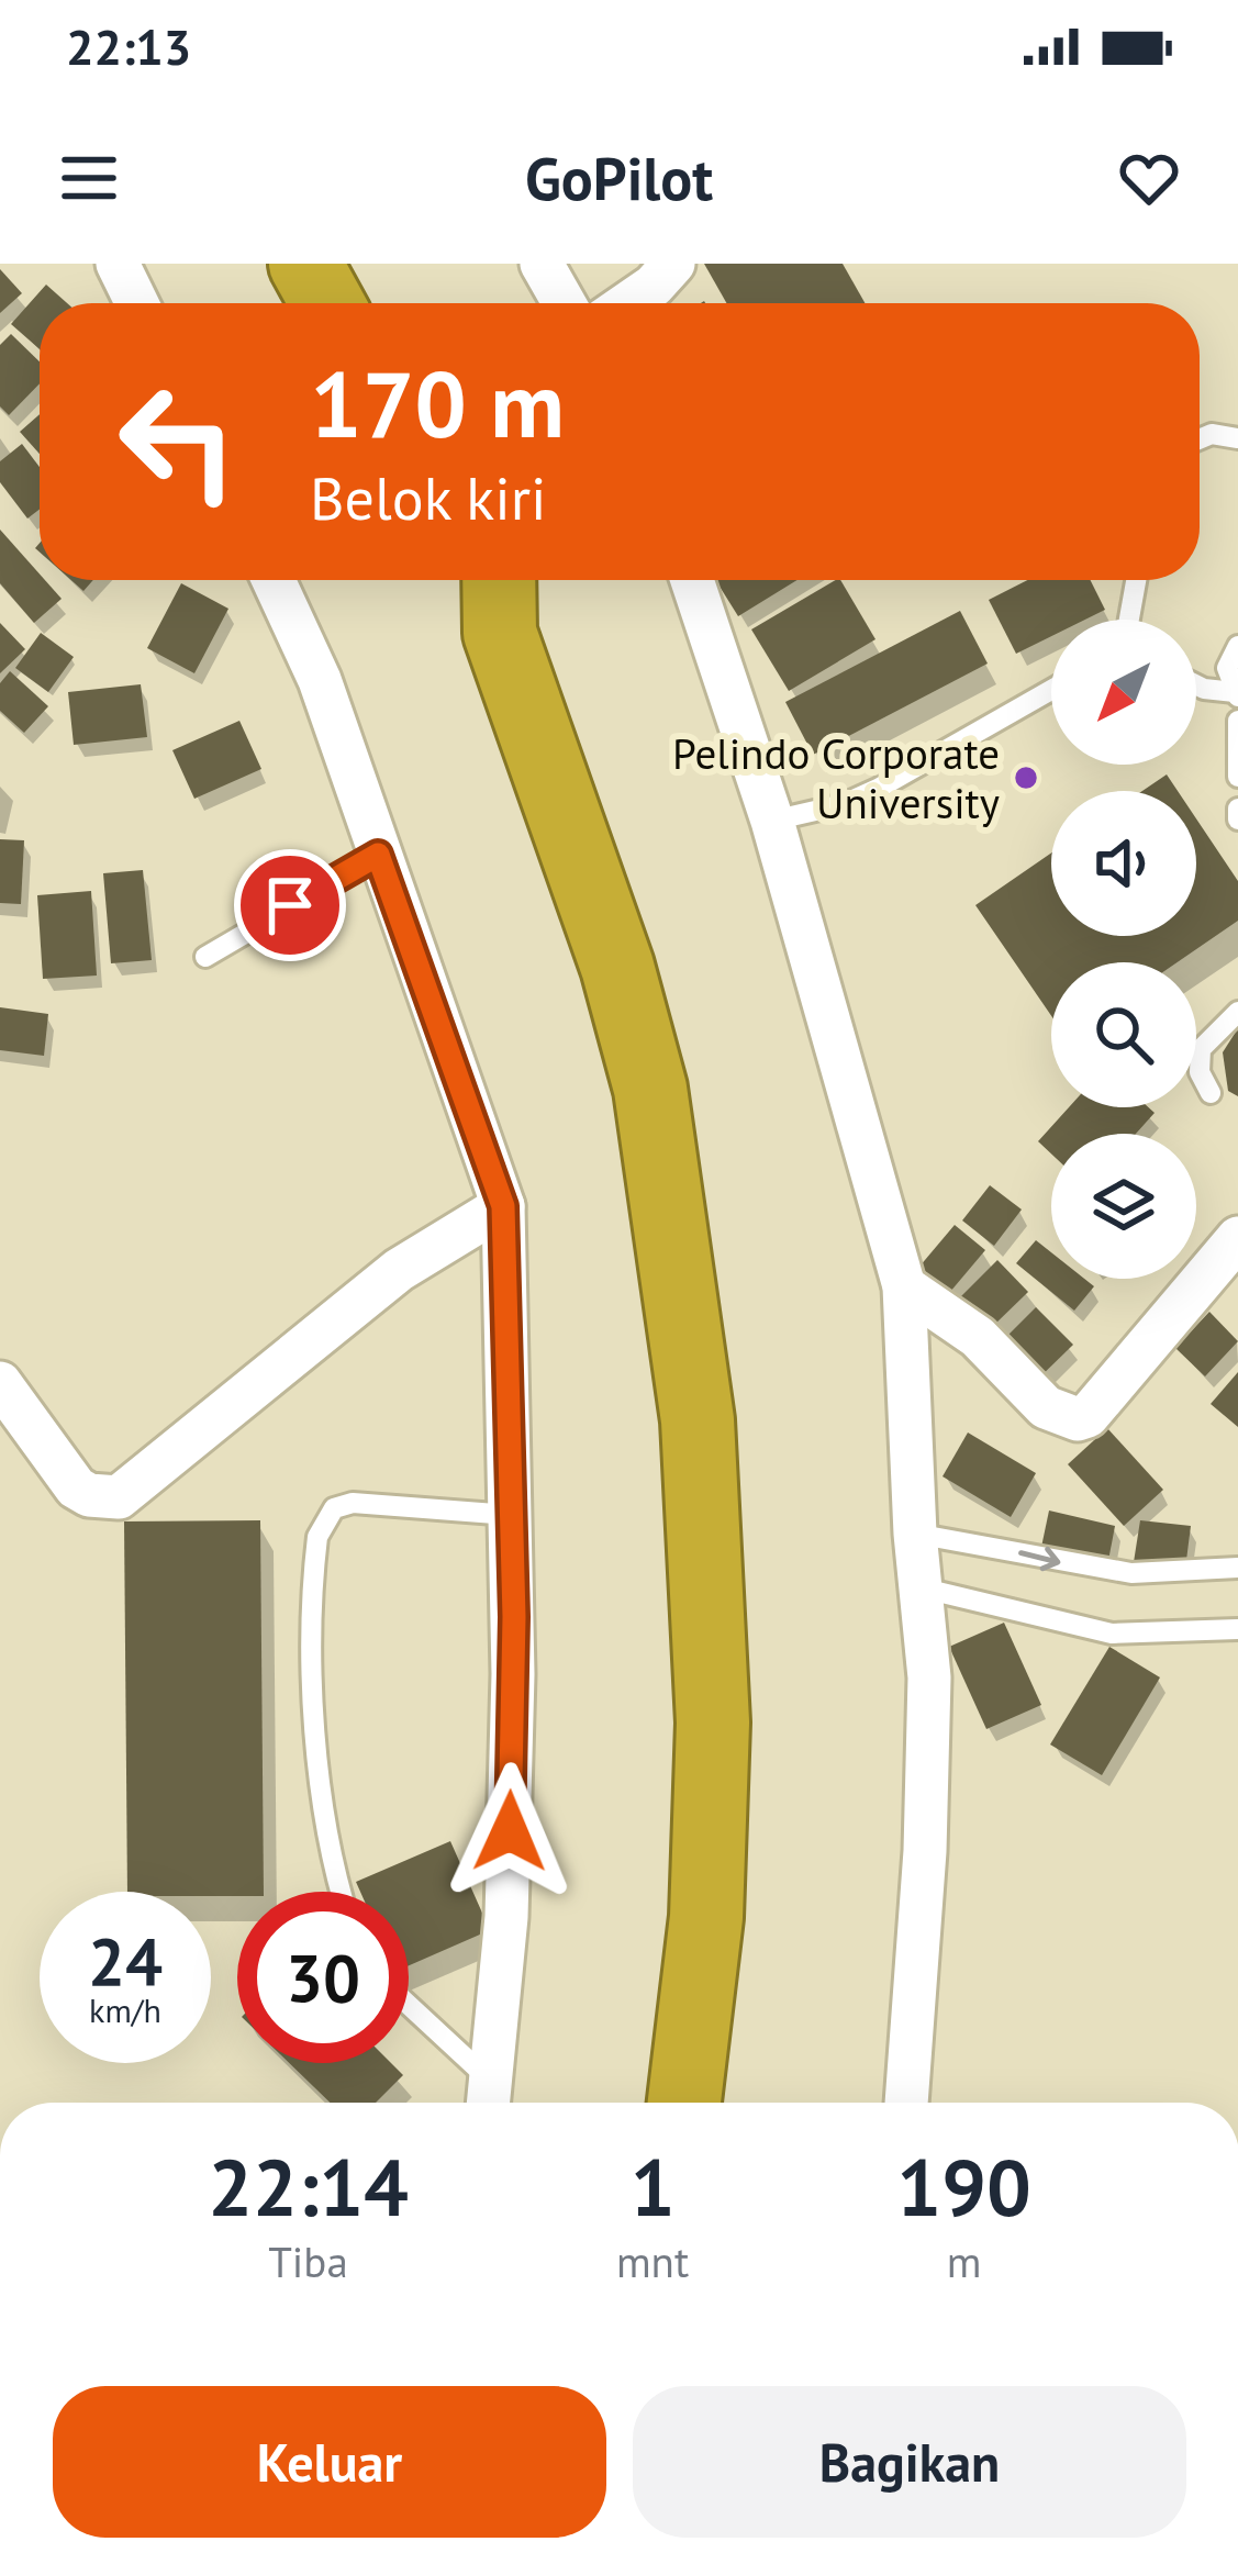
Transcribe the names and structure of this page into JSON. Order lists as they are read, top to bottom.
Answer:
{
  "places": ["Pelindo Corporate University"],
  "north": "bottom left",
  "page": {
    "status": "22:13",
    "header": "GoPilot",
    "turn": ["170 m", "Belok kiri"],
    "speed": "24 km/h",
    "limit": "30",
    "eta": [
      "22:14",
      "Tiba",
      "1",
      "mnt",
      "190",
      "m"
    ],
    "buttons": ["Keluar", "Bagikan"]
  }
}
